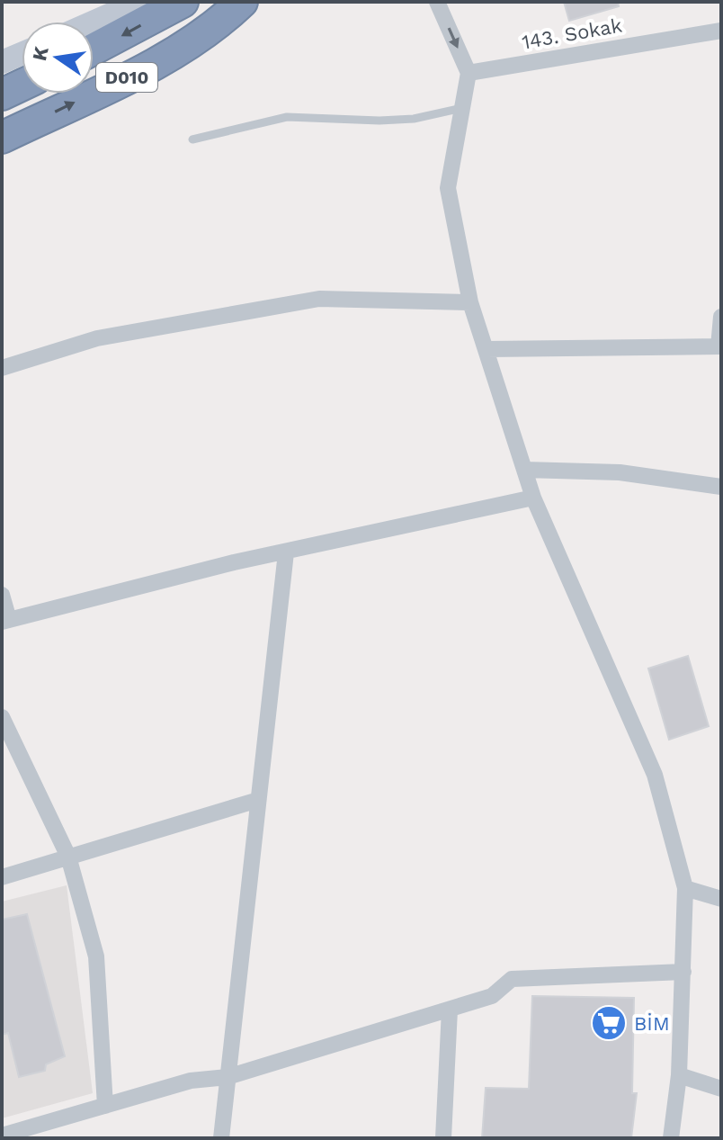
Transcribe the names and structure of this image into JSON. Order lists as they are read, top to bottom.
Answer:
{
  "streets": {
    "highway": ["D010"],
    "street": ["143. Sokak"]
  },
  "places": {
    "supermarket": ["BİM"]
  },
  "north": "left"
}
